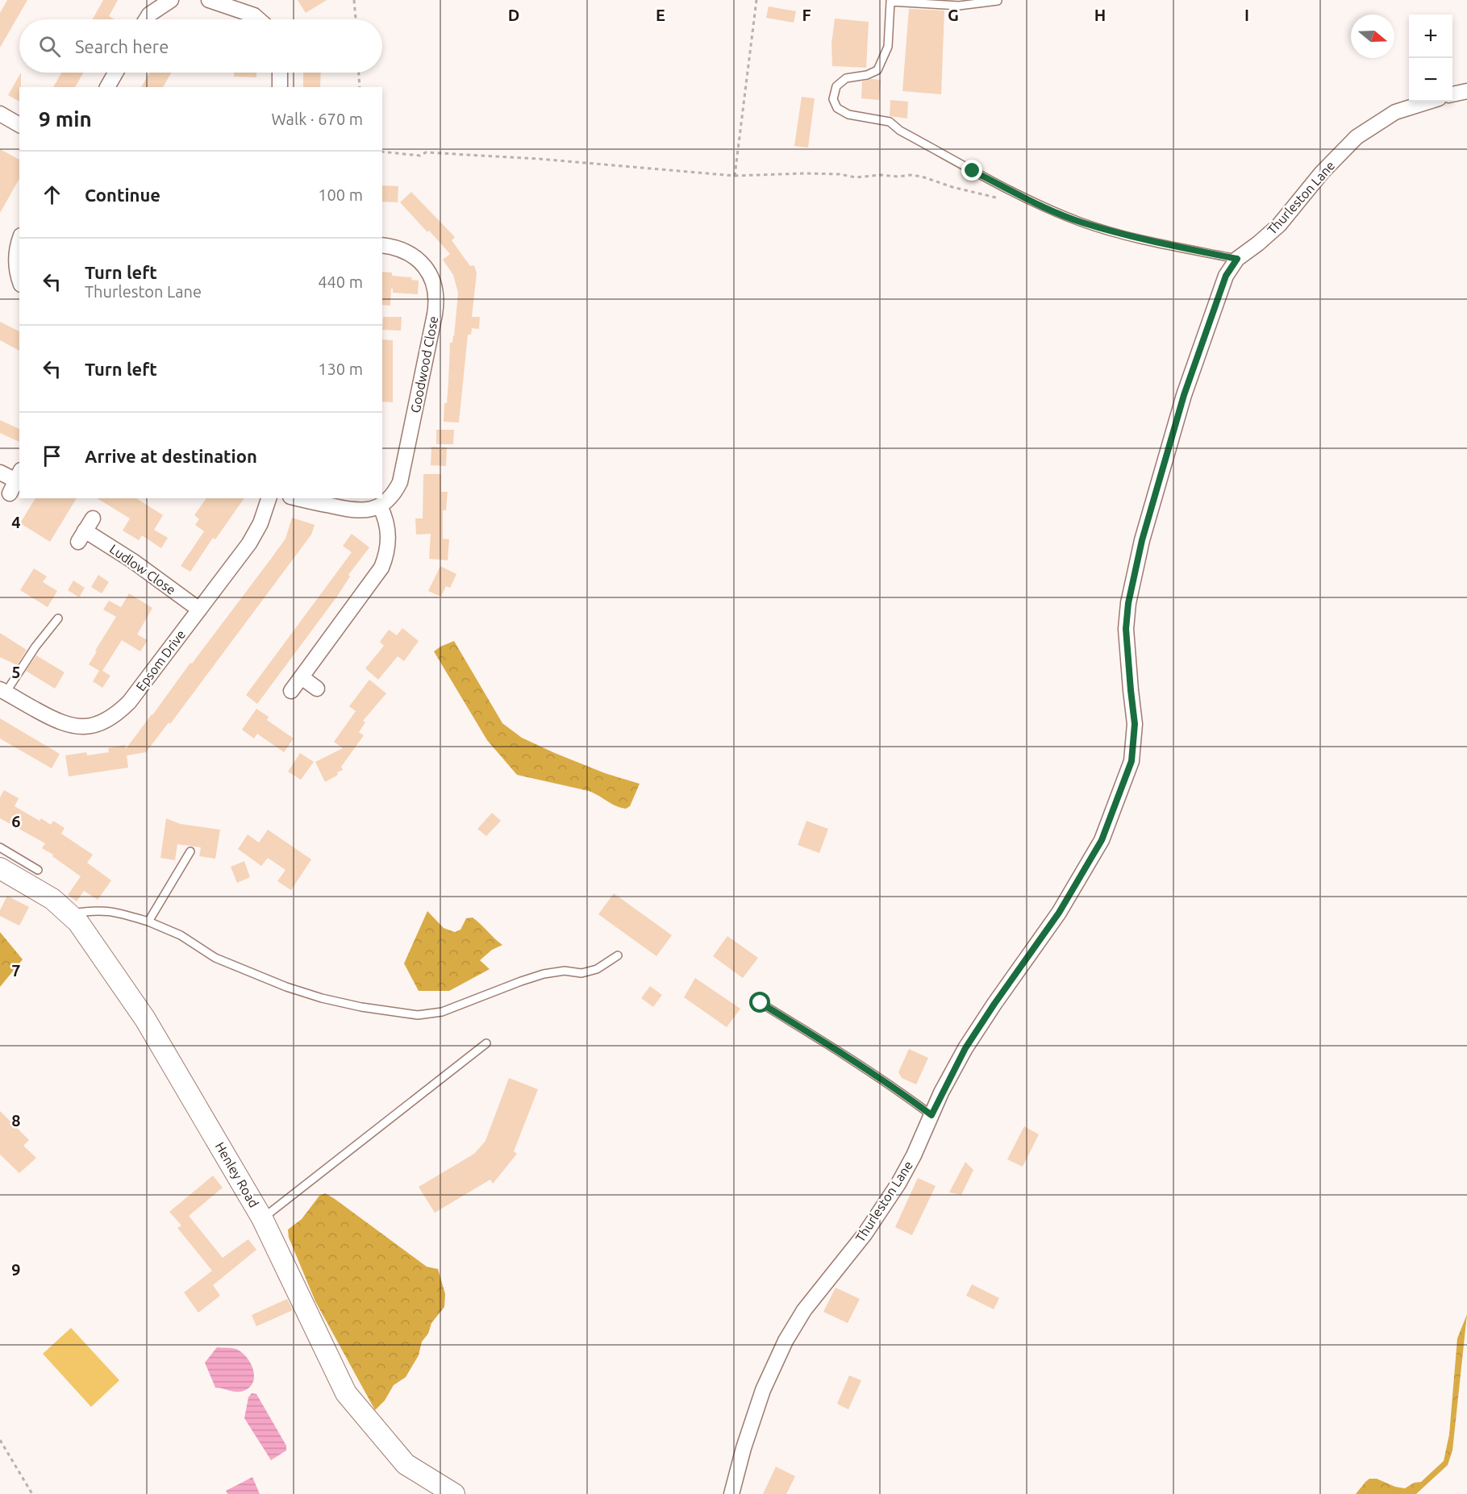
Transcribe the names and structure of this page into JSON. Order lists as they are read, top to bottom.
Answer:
{
  "streets": {
    "street": [
      "Thurleston Lane",
      "Goodwood Close",
      "Ludlow Close",
      "Epsom Drive",
      "Henley Road"
    ]
  },
  "crossings": [
    ["Ludlow Close", "Epsom Drive"]
  ],
  "north": "right",
  "page": {
    "map_buttons": ["+", "−"],
    "search": "Search here",
    "heading": ["9 min", "Walk · 670 m"],
    "list": [
      ["Continue", "100 m"],
      ["Turn left", "Thurleston Lane", "440 m"],
      ["Turn left", "130 m"],
      "Arrive at destination"
    ]
  },
  "grid": {
    "columns": [
      "D",
      "E",
      "F",
      "G",
      "H",
      "I"
    ],
    "rows": [
      "4",
      "5",
      "6",
      "7",
      "8",
      "9"
    ]
  }
}
